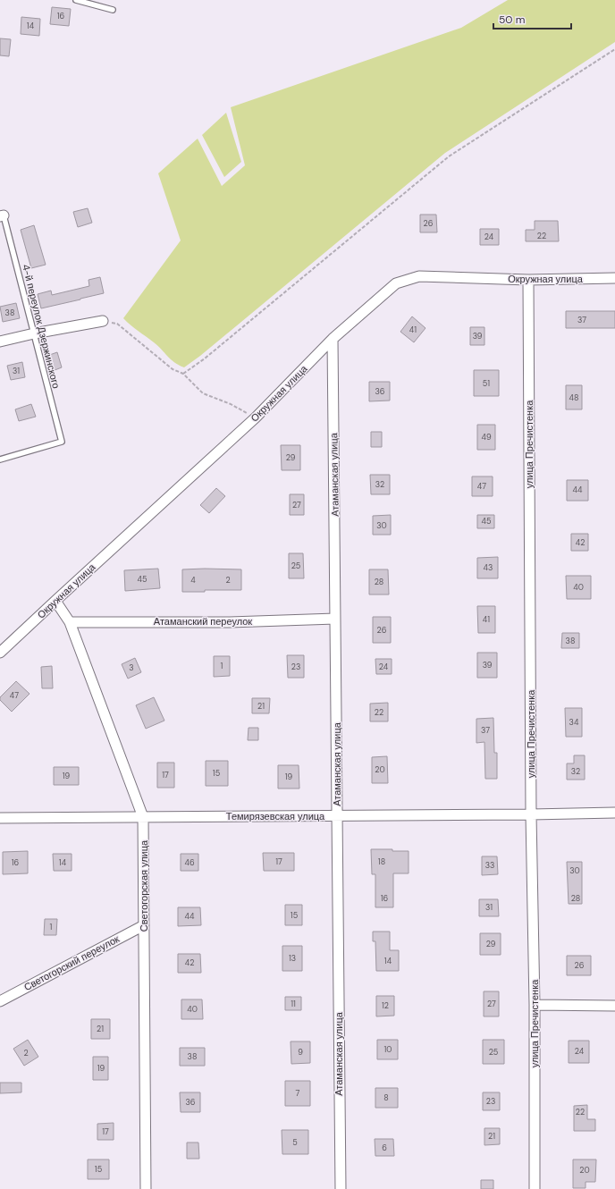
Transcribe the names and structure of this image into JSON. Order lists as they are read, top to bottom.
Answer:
{
  "streets": {
    "street": [
      "Окружная улица",
      "улица Пречистенка",
      "Атаманская улица",
      "Атаманский переулок",
      "Темирязевская улица",
      "Светогорская улица",
      "Светогорский переулок"
    ],
    "lane": ["4-й переулок Дзержинского"]
  },
  "crossings": [
    ["Окружная улица", "улица Пречистенка"],
    ["Окружная улица", "Атаманская улица"],
    ["Окружная улица", "Светогорская улица"],
    ["улица Пречистенка", "Темирязевская улица"],
    ["Атаманская улица", "Атаманский переулок"],
    ["Атаманская улица", "Темирязевская улица"],
    ["Атаманский переулок", "Светогорская улица"],
    ["Темирязевская улица", "Светогорская улица"],
    ["Светогорская улица", "Светогорский переулок"]
  ],
  "house_numbers": [
    "16",
    "14",
    "26",
    "22",
    "24",
    "38",
    "37",
    "41",
    "39",
    "31",
    "51",
    "36",
    "48",
    "49",
    "29",
    "32",
    "47",
    "44",
    "27",
    "45",
    "30",
    "42",
    "25",
    "43",
    "45",
    "4",
    "2",
    "28",
    "40",
    "41",
    "26",
    "38",
    "39",
    "1",
    "23",
    "24",
    "3",
    "47",
    "21",
    "22",
    "34",
    "37",
    "20",
    "32",
    "15",
    "17",
    "19",
    "19",
    "17",
    "18",
    "16",
    "14",
    "46",
    "33",
    "30",
    "16",
    "28",
    "31",
    "15",
    "44",
    "1",
    "29",
    "13",
    "14",
    "42",
    "26",
    "11",
    "27",
    "12",
    "40",
    "21",
    "10",
    "24",
    "9",
    "25",
    "2",
    "38",
    "19",
    "7",
    "8",
    "23",
    "36",
    "22",
    "17",
    "21",
    "5",
    "6",
    "15",
    "20"
  ],
  "scale_bar": "50 m"
}
